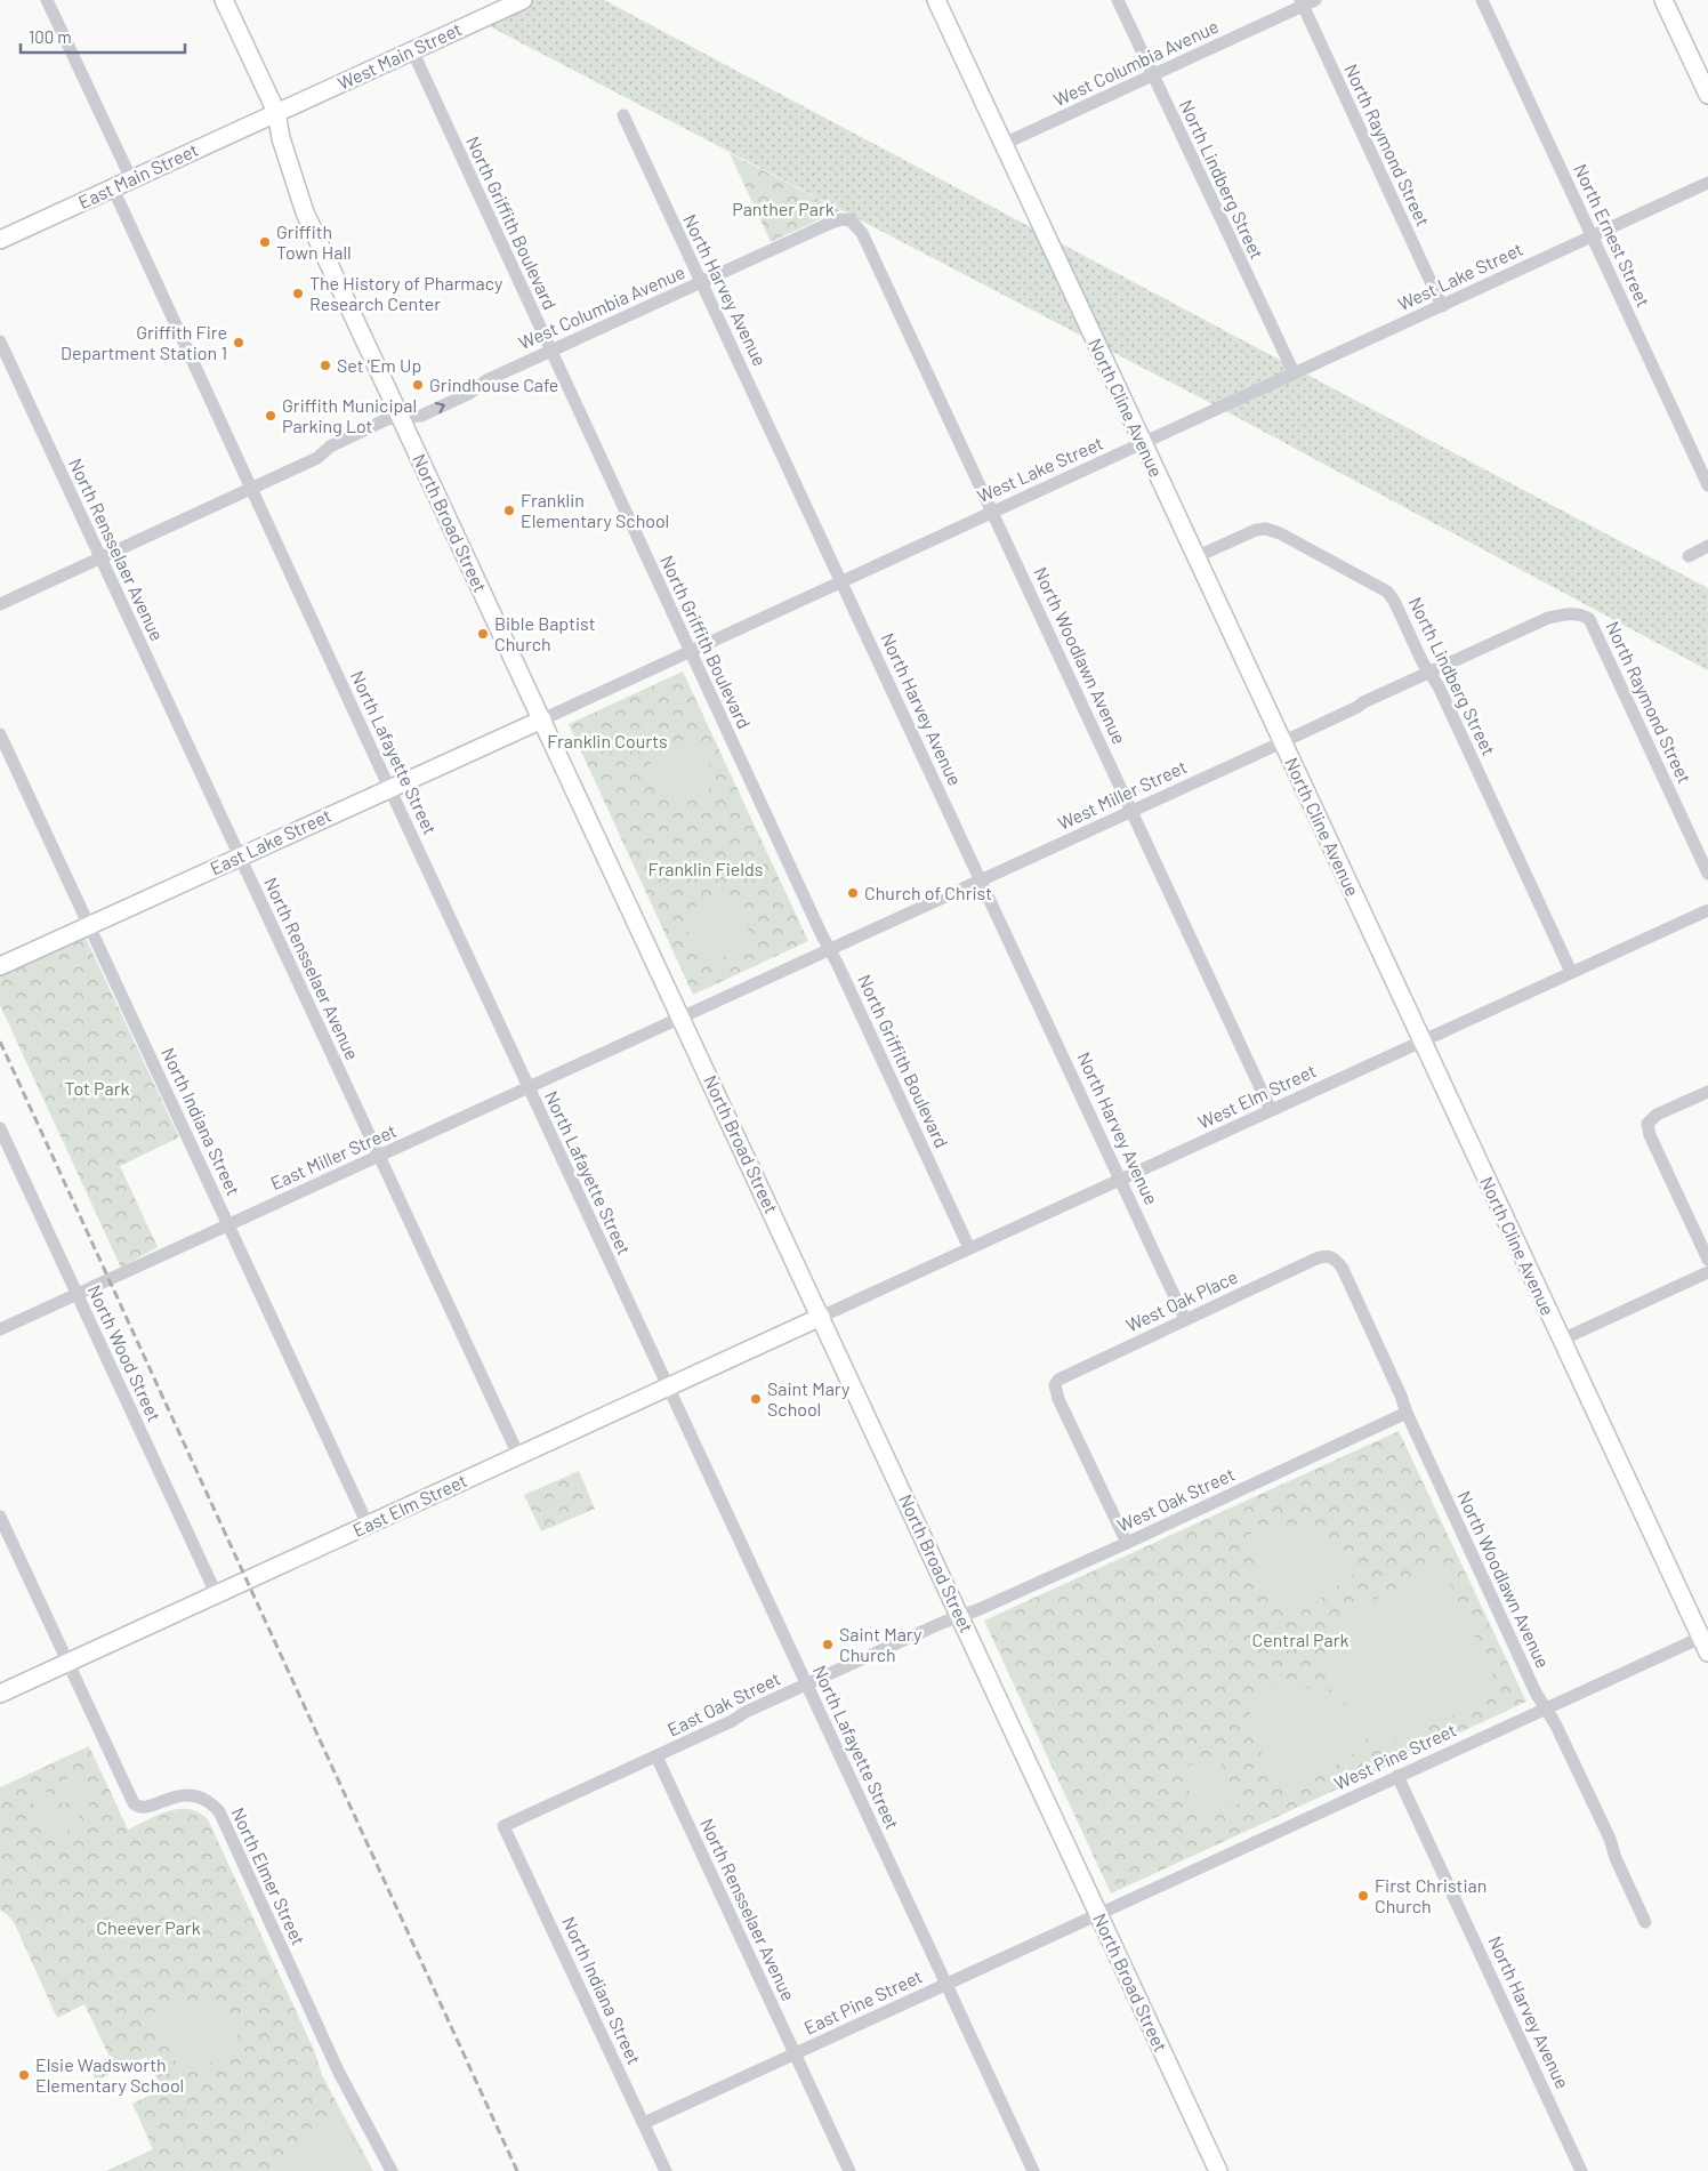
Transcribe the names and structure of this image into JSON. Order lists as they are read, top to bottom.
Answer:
{
  "streets": {
    "street": [
      "West Main Street",
      "West Columbia Avenue",
      "North Raymond Street",
      "East Main Street",
      "North Lindberg Street",
      "North Griffith Boulevard",
      "North Ernest Street",
      "West Lake Street",
      "North Harvey Avenue",
      "North Cline Avenue",
      "North Broad Street",
      "North Rensselaer Avenue",
      "North Woodlawn Avenue",
      "North Lafayette Street",
      "West Miller Street",
      "East Lake Street",
      "West Elm Street",
      "North Indiana Street",
      "East Miller Street",
      "West Oak Place",
      "North Wood Street",
      "West Oak Street",
      "East Elm Street",
      "East Oak Street",
      "West Pine Street",
      "North Elmer Street",
      "East Pine Street"
    ]
  },
  "crossings": [
    ["West Main Street", "East Main Street"],
    ["West Main Street", "North Griffith Boulevard"],
    ["West Main Street", "North Broad Street"],
    ["West Columbia Avenue", "North Raymond Street"],
    ["West Columbia Avenue", "North Lindberg Street"],
    ["West Columbia Avenue", "North Griffith Boulevard"],
    ["West Columbia Avenue", "North Harvey Avenue"],
    ["West Columbia Avenue", "North Cline Avenue"],
    ["West Columbia Avenue", "North Broad Street"],
    ["West Columbia Avenue", "North Rensselaer Avenue"],
    ["West Columbia Avenue", "North Woodlawn Avenue"],
    ["West Columbia Avenue", "North Lafayette Street"],
    ["North Raymond Street", "West Lake Street"],
    ["North Raymond Street", "West Miller Street"],
    ["East Main Street", "North Broad Street"],
    ["East Main Street", "North Lafayette Street"],
    ["North Lindberg Street", "West Lake Street"],
    ["North Lindberg Street", "North Cline Avenue"],
    ["North Lindberg Street", "West Miller Street"],
    ["North Lindberg Street", "West Elm Street"],
    ["North Griffith Boulevard", "West Lake Street"],
    ["North Griffith Boulevard", "West Miller Street"],
    ["North Griffith Boulevard", "West Elm Street"],
    ["North Ernest Street", "West Lake Street"],
    ["West Lake Street", "North Harvey Avenue"],
    ["West Lake Street", "North Cline Avenue"],
    ["West Lake Street", "North Broad Street"],
    ["West Lake Street", "North Woodlawn Avenue"],
    ["West Lake Street", "East Lake Street"],
    ["North Harvey Avenue", "West Miller Street"],
    ["North Harvey Avenue", "West Elm Street"],
    ["North Harvey Avenue", "West Oak Place"],
    ["North Harvey Avenue", "West Pine Street"],
    ["North Cline Avenue", "West Miller Street"],
    ["North Cline Avenue", "West Elm Street"],
    ["North Cline Avenue", "West Pine Street"],
    ["North Broad Street", "West Miller Street"],
    ["North Broad Street", "East Lake Street"],
    ["North Broad Street", "West Elm Street"],
    ["North Broad Street", "East Miller Street"],
    ["North Broad Street", "West Oak Street"],
    ["North Broad Street", "East Elm Street"],
    ["North Broad Street", "East Oak Street"],
    ["North Broad Street", "West Pine Street"],
    ["North Broad Street", "East Pine Street"],
    ["North Rensselaer Avenue", "East Lake Street"],
    ["North Rensselaer Avenue", "East Miller Street"],
    ["North Rensselaer Avenue", "East Elm Street"],
    ["North Rensselaer Avenue", "East Oak Street"],
    ["North Rensselaer Avenue", "East Pine Street"],
    ["North Woodlawn Avenue", "West Miller Street"],
    ["North Woodlawn Avenue", "West Elm Street"],
    ["North Woodlawn Avenue", "West Oak Place"],
    ["North Woodlawn Avenue", "West Oak Street"],
    ["North Woodlawn Avenue", "West Pine Street"],
    ["North Lafayette Street", "East Lake Street"],
    ["North Lafayette Street", "East Miller Street"],
    ["North Lafayette Street", "East Elm Street"],
    ["North Lafayette Street", "East Oak Street"],
    ["North Lafayette Street", "East Pine Street"],
    ["West Miller Street", "East Miller Street"],
    ["East Lake Street", "North Indiana Street"],
    ["West Elm Street", "East Elm Street"],
    ["North Indiana Street", "East Miller Street"],
    ["North Indiana Street", "East Elm Street"],
    ["North Indiana Street", "East Oak Street"],
    ["North Indiana Street", "East Pine Street"],
    ["East Miller Street", "North Wood Street"],
    ["West Oak Place", "West Oak Street"],
    ["North Wood Street", "East Elm Street"],
    ["West Oak Street", "East Oak Street"],
    ["East Elm Street", "North Elmer Street"],
    ["West Pine Street", "East Pine Street"]
  ],
  "parks": [
    "Panther Park",
    "Franklin Courts",
    "Franklin Fields",
    "Tot Park",
    "Central Park",
    "Cheever Park"
  ],
  "places": [
    "Griffith Town Hall",
    "The History of Pharmacy Research Center",
    "Griffith Fire Department Station 1",
    "Set 'Em Up",
    "Grindhouse Cafe",
    "Griffith Municipal Parking Lot",
    "Franklin Elementary School",
    "Bible Baptist Church",
    "Church of Christ",
    "Saint Mary School",
    "Saint Mary Church",
    "First Christian Church",
    "Elsie Wadsworth Elementary School"
  ],
  "scale_bar": "100 m"
}
